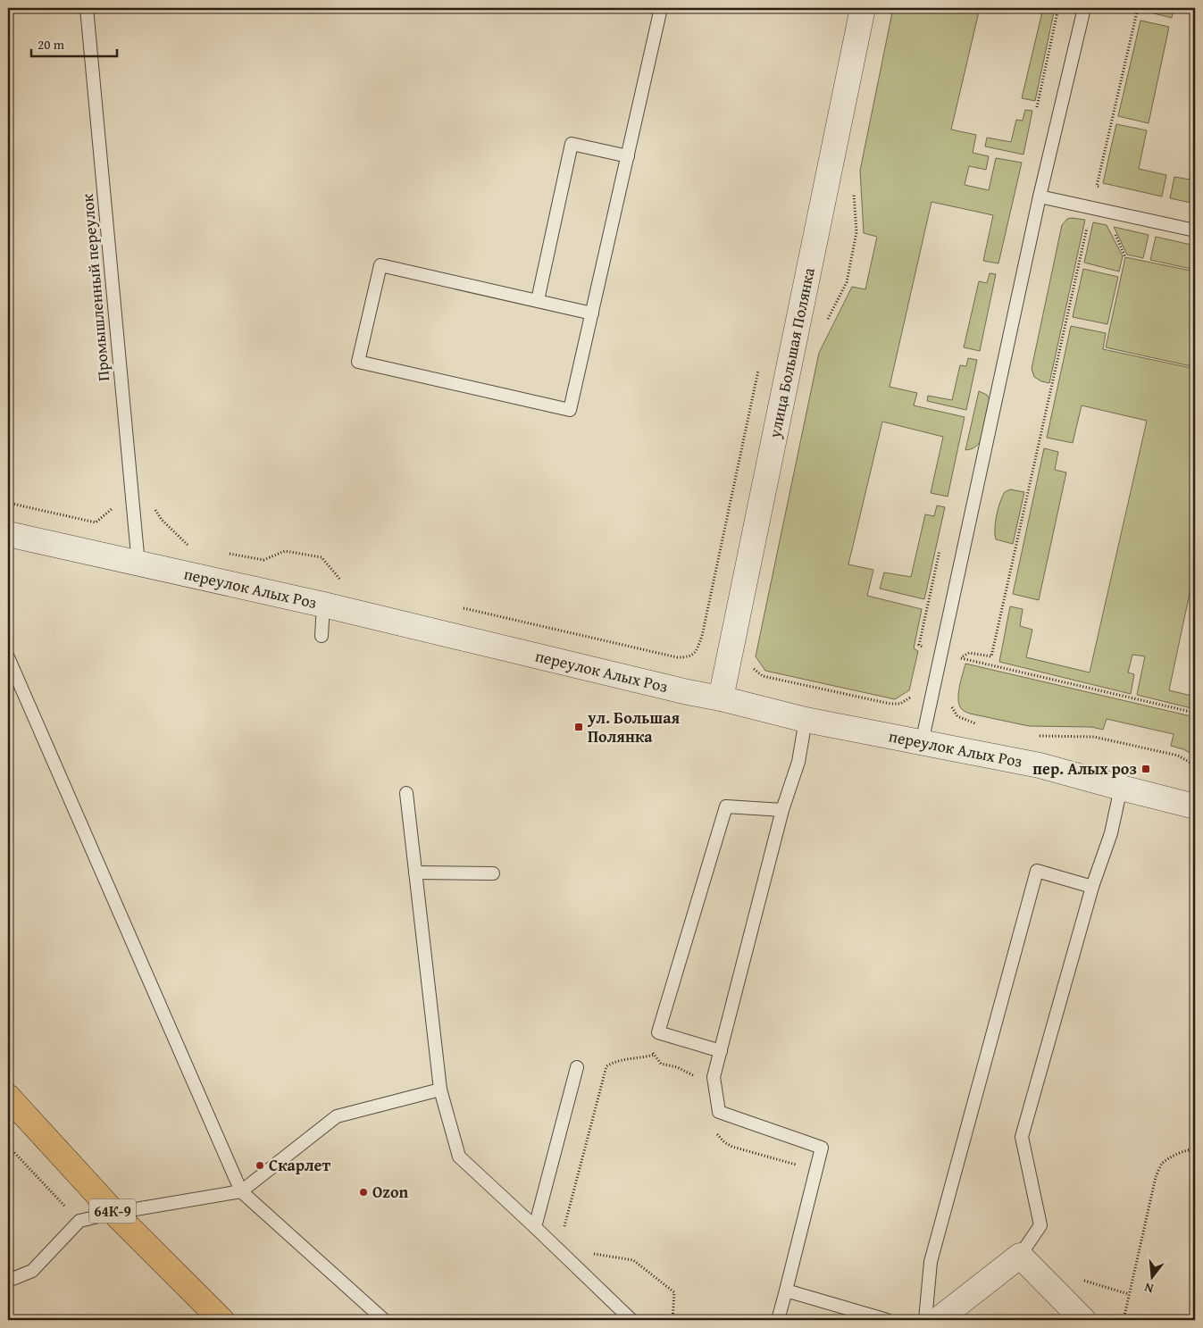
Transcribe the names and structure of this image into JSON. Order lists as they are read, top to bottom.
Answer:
{
  "streets": {
    "main road": ["64К-9"],
    "street": ["улица Большая Полянка", "переулок Алых Роз"],
    "lane": ["Промышленный переулок"]
  },
  "crossings": [
    ["Промышленный переулок", "переулок Алых Роз"],
    ["улица Большая Полянка", "переулок Алых Роз"]
  ],
  "places": {
    "transit": ["ул. Большая Полянка", "пер. Алых роз"],
    "other": ["Скарлет", "Ozon"]
  },
  "scale_bar": "20 m",
  "north": "bottom"
}
